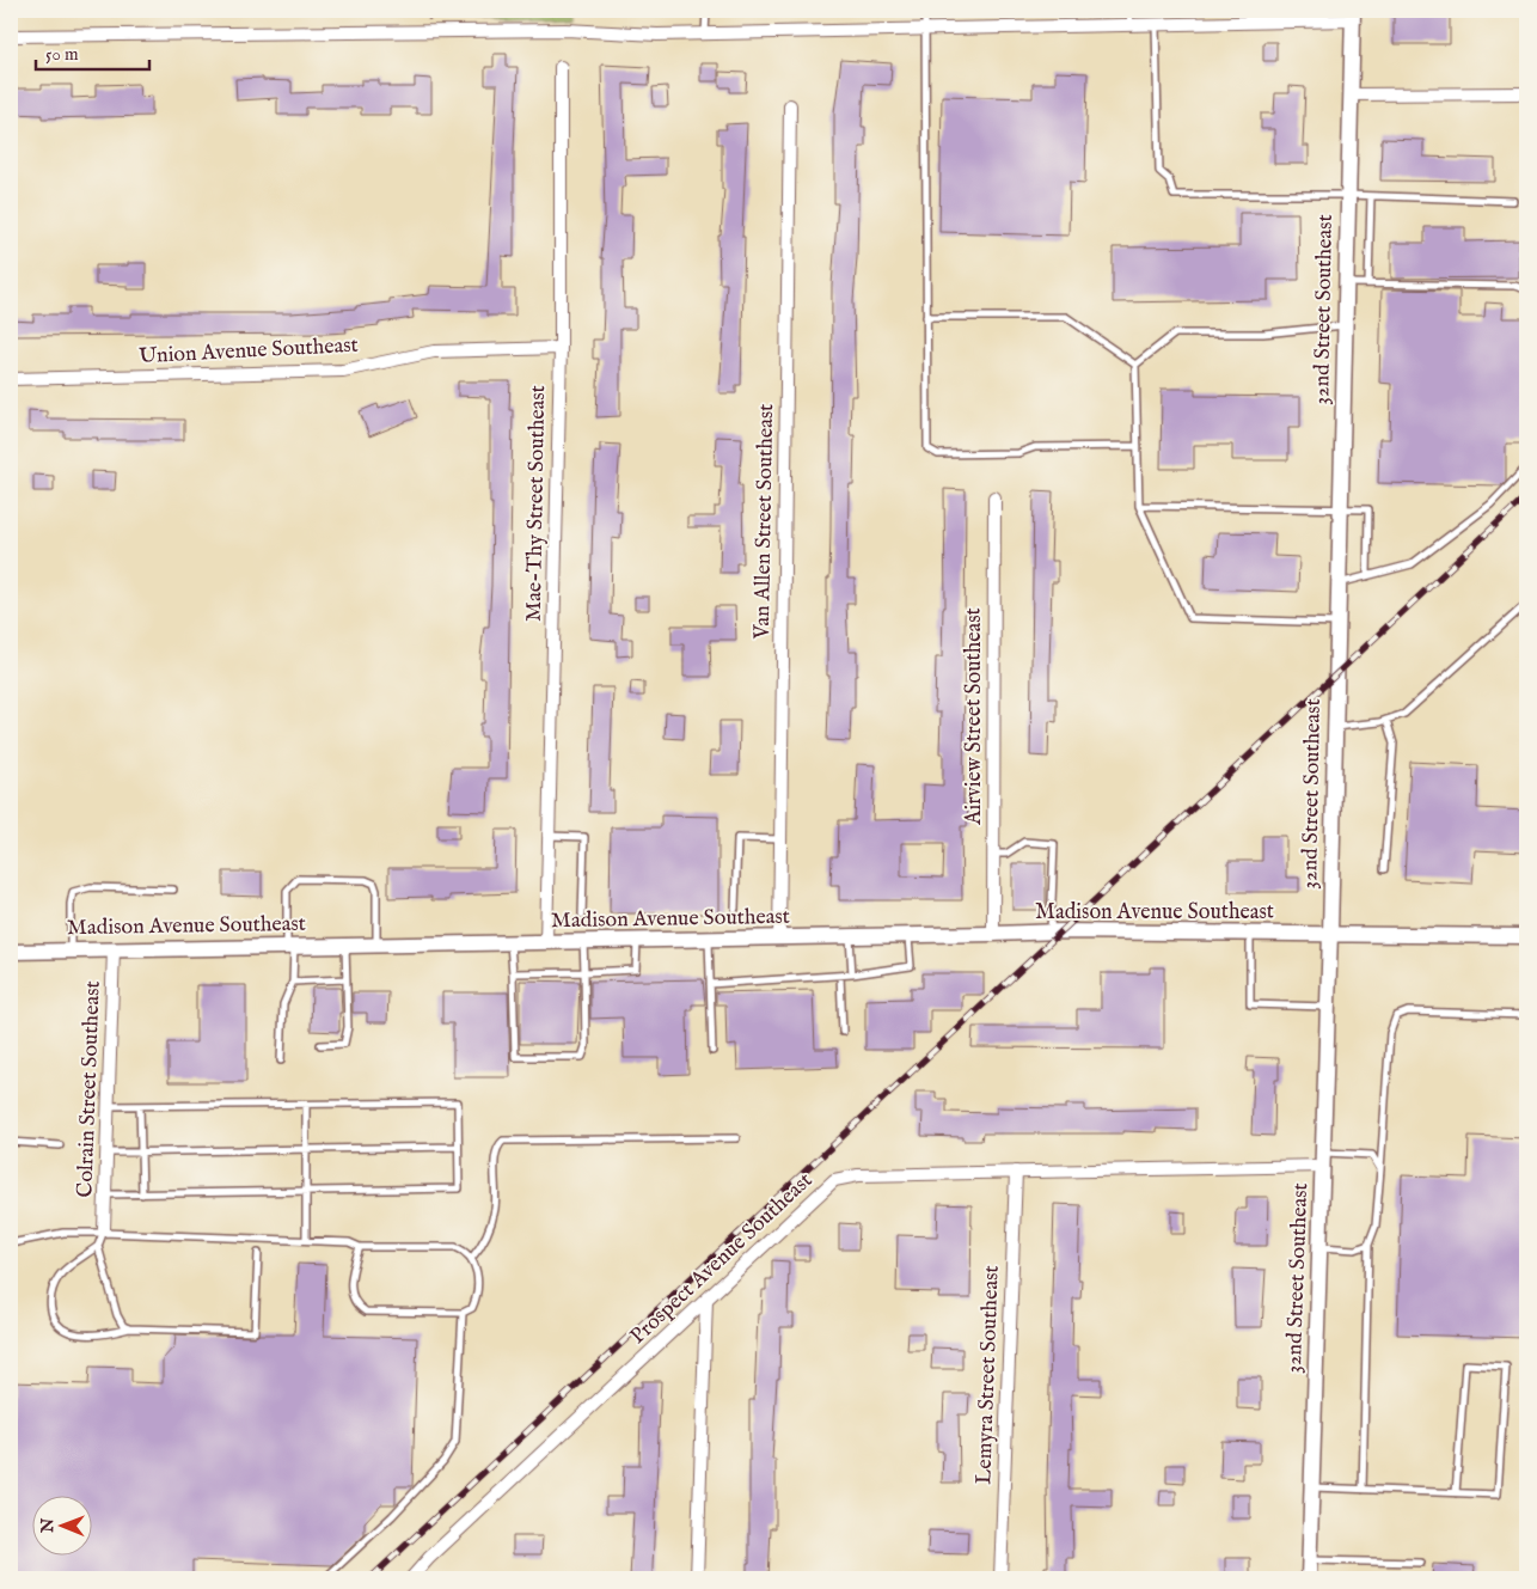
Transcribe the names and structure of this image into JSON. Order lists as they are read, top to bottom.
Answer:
{
  "streets": {
    "street": [
      "32nd Street Southeast",
      "Union Avenue Southeast",
      "Mae-Thy Street Southeast",
      "Van Allen Street Southeast",
      "Airview Street Southeast",
      "Madison Avenue Southeast",
      "Colrain Street Southeast",
      "Prospect Avenue Southeast",
      "Lemyra Street Southeast"
    ]
  },
  "crossings": [
    ["32nd Street Southeast", "Madison Avenue Southeast"],
    ["32nd Street Southeast", "Prospect Avenue Southeast"],
    ["Union Avenue Southeast", "Mae-Thy Street Southeast"],
    ["Mae-Thy Street Southeast", "Madison Avenue Southeast"],
    ["Van Allen Street Southeast", "Madison Avenue Southeast"],
    ["Airview Street Southeast", "Madison Avenue Southeast"],
    ["Madison Avenue Southeast", "Colrain Street Southeast"],
    ["Prospect Avenue Southeast", "Lemyra Street Southeast"]
  ],
  "scale_bar": "50 m",
  "north": "left"
}
